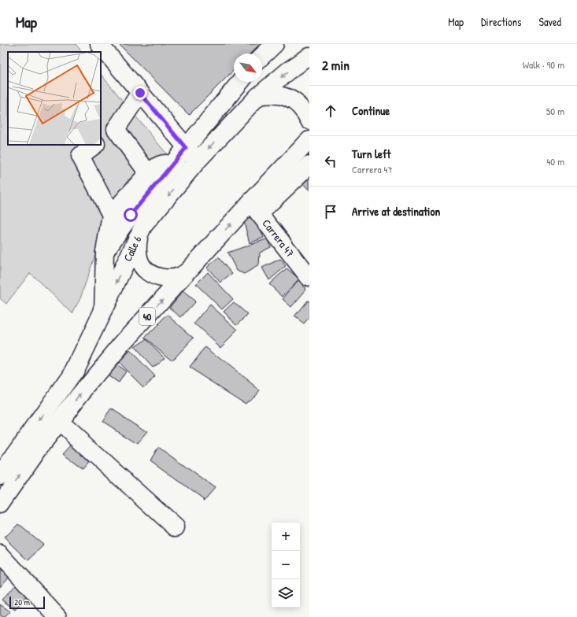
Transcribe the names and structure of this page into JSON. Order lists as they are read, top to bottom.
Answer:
{
  "streets": {
    "main road": ["Carrera 47", "Calle 6", "40"]
  },
  "crossings": [
    ["Carrera 47", "40"]
  ],
  "scale_bar": "20 m",
  "north": "bottom right",
  "page": {
    "header": "Map",
    "nav": ["Map", "Directions", "Saved"],
    "heading": ["2 min", "Walk · 90 m"],
    "list": [
      ["Continue", "50 m"],
      ["Turn left", "Carrera 47", "40 m"],
      "Arrive at destination"
    ],
    "map_buttons": ["+", "−"],
    "scale": "20 m"
  }
}
